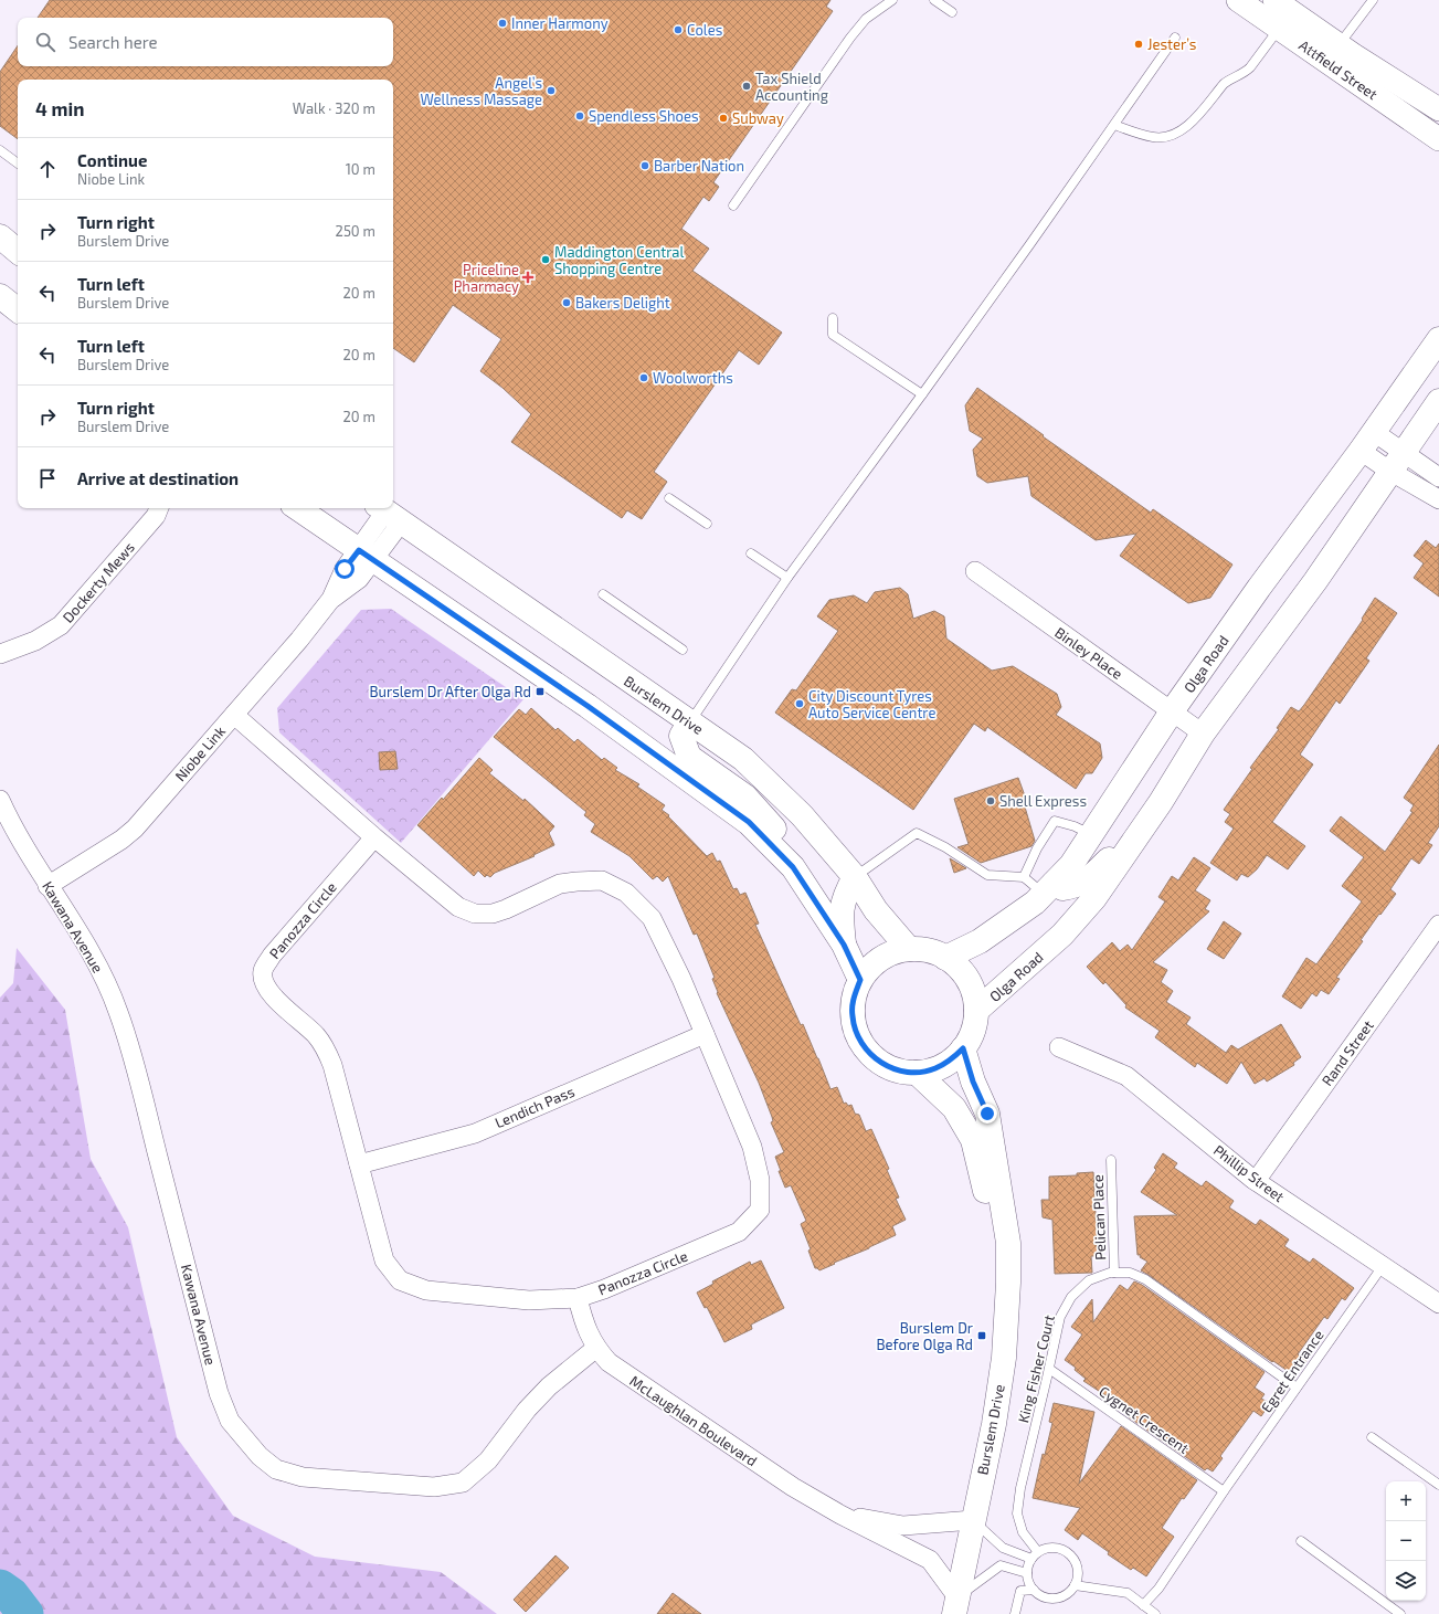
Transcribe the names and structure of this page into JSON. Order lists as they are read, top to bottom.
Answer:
{
  "streets": {
    "main road": ["Olga Road", "Burslem Drive"],
    "street": [
      "Attfield Street",
      "Dockerty Mews",
      "Binley Place",
      "Niobe Link",
      "Panozza Circle",
      "Kawana Avenue",
      "Rand Street",
      "Lendich Pass",
      "Phillip Street",
      "McLaughlan Boulevard"
    ],
    "lane": [
      "Pelican Place",
      "King Fisher Court",
      "Egret Entrance",
      "Cygnet Crescent"
    ]
  },
  "crossings": [
    ["Binley Place", "Olga Road"],
    ["Olga Road", "Burslem Drive"],
    ["Burslem Drive", "Niobe Link"],
    ["Burslem Drive", "McLaughlan Boulevard"],
    ["Niobe Link", "Panozza Circle"],
    ["Niobe Link", "Kawana Avenue"],
    ["Panozza Circle", "Lendich Pass"],
    ["Panozza Circle", "McLaughlan Boulevard"],
    ["Kawana Avenue", "McLaughlan Boulevard"],
    ["Rand Street", "Phillip Street"],
    ["Phillip Street", "Egret Entrance"],
    ["Pelican Place", "King Fisher Court"],
    ["King Fisher Court", "Egret Entrance"],
    ["King Fisher Court", "Cygnet Crescent"],
    ["Egret Entrance", "Cygnet Crescent"]
  ],
  "places": {
    "other": [
      "Inner Harmony",
      "Coles",
      "Jester’s",
      "Tax Shield Accounting",
      "Angel’s Wellness Massage",
      "Spendless Shoes",
      "Subway",
      "Barber Nation",
      "Maddington Central Shopping Centre",
      "Bakers Delight",
      "Woolworths",
      "City Discount Tyres Auto Service Centre",
      "Shell Express"
    ],
    "health": ["Priceline Pharmacy"],
    "transit": ["Burslem Dr After Olga Rd", "Burslem Dr Before Olga Rd"]
  },
  "page": {
    "search": "Search here",
    "heading": ["4 min", "Walk · 320 m"],
    "list": [
      ["Continue", "Niobe Link", "10 m"],
      ["Turn right", "Burslem Drive", "250 m"],
      ["Turn left", "Burslem Drive", "20 m"],
      ["Turn left", "Burslem Drive", "20 m"],
      ["Turn right", "Burslem Drive", "20 m"],
      "Arrive at destination"
    ],
    "map_buttons": ["+", "−"]
  }
}
